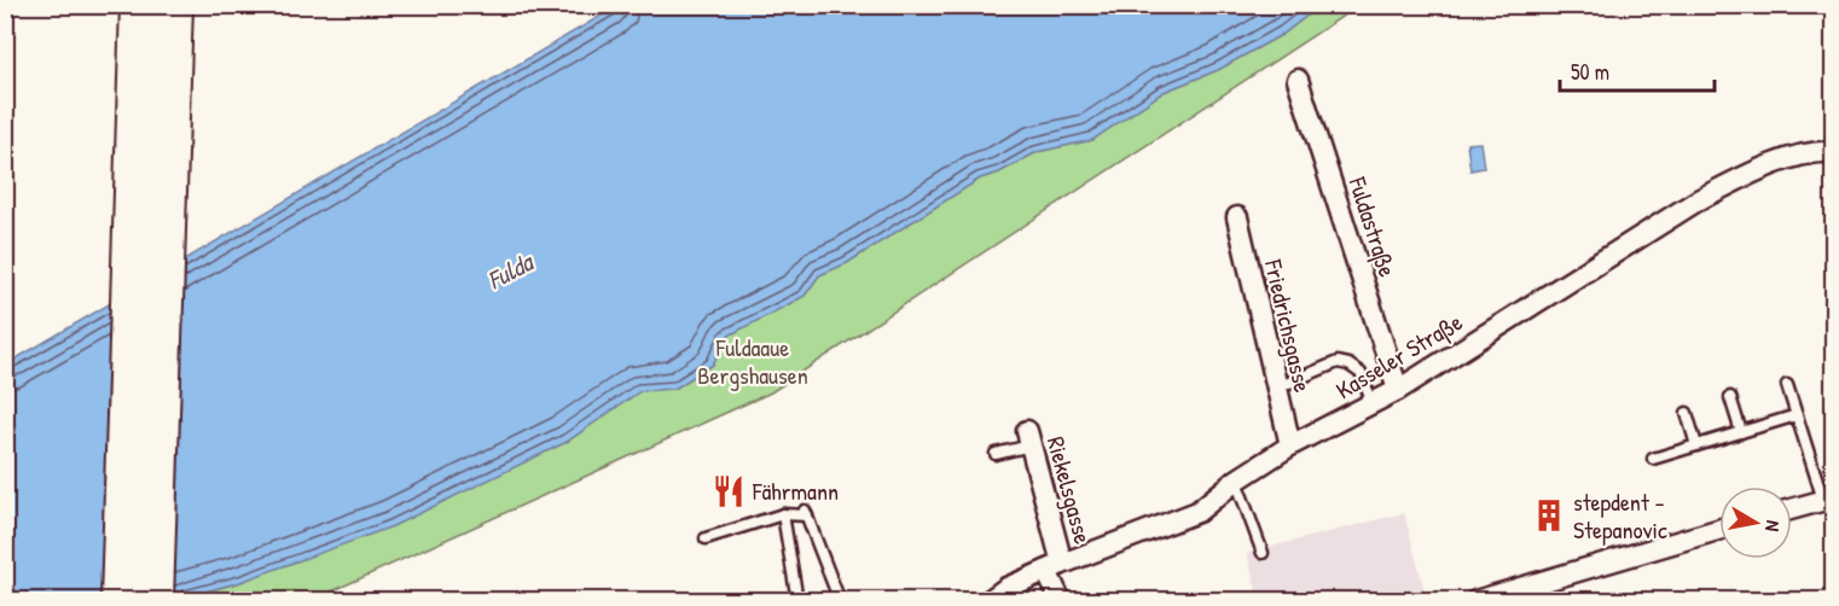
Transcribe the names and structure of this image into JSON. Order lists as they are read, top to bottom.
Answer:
{
  "streets": {
    "street": [
      "Fuldastraße",
      "Friedrichsgasse",
      "Kasseler Straße",
      "Riekelsgasse"
    ]
  },
  "crossings": [
    ["Fuldastraße", "Kasseler Straße"],
    ["Friedrichsgasse", "Kasseler Straße"],
    ["Kasseler Straße", "Riekelsgasse"]
  ],
  "water": ["Fulda"],
  "parks": ["Fuldaaue Bergshausen"],
  "places": {
    "restaurant": ["Fährmann"],
    "building": ["stepdent - Stepanovic"]
  },
  "scale_bar": "50 m",
  "north": "right"
}
